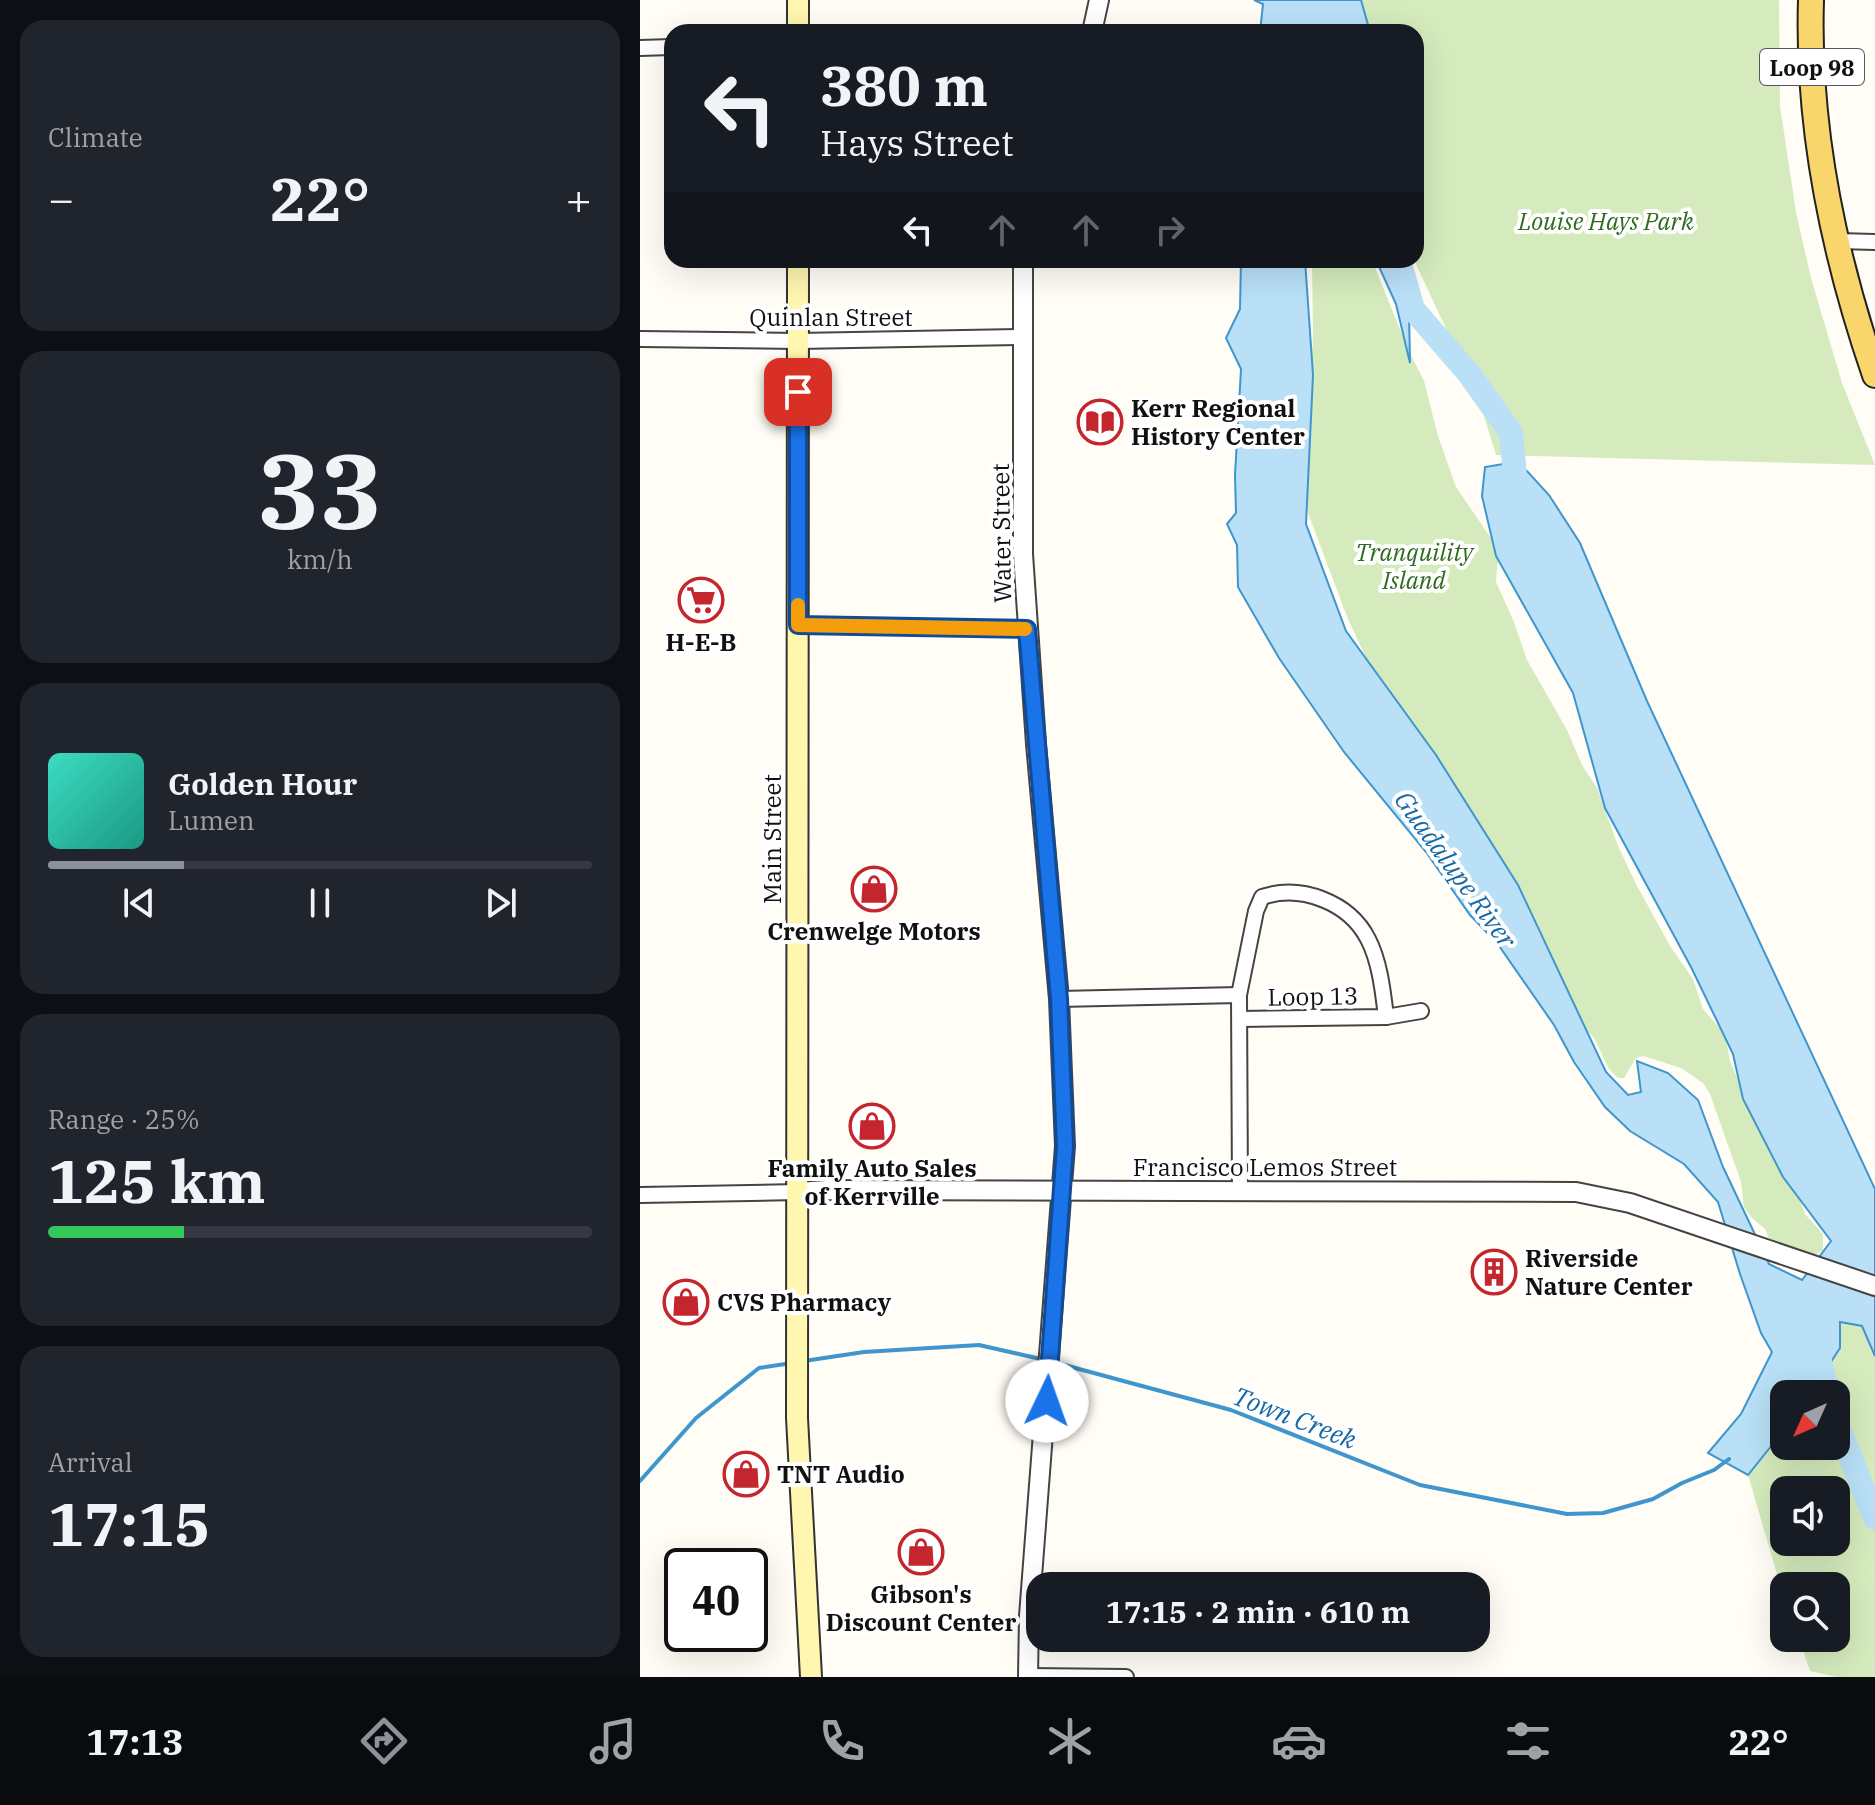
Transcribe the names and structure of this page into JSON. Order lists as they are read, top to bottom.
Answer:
{
  "streets": {
    "main road": ["Loop 98", "Main Street"],
    "street": [
      "Quinlan Street",
      "Water Street",
      "Loop 13",
      "Francisco Lemos Street"
    ]
  },
  "crossings": [
    ["Quinlan Street", "Water Street"],
    ["Quinlan Street", "Main Street"],
    ["Water Street", "Francisco Lemos Street"],
    ["Main Street", "Francisco Lemos Street"]
  ],
  "water": ["Guadalupe River", "Town Creek"],
  "parks": ["Louise Hays Park", "Tranquility Island"],
  "places": {
    "library": ["Kerr Regional History Center"],
    "supermarket": ["H-E-B"],
    "shop": [
      "Crenwelge Motors",
      "Family Auto Sales of Kerrville",
      "CVS Pharmacy",
      "TNT Audio",
      "Gibson's Discount Center"
    ],
    "building": ["Riverside Nature Center"]
  },
  "north": "bottom left",
  "page": {
    "tile": [
      "Climate",
      ["33", "km/h"],
      ["Range · 25%", "125 km"],
      ["Arrival", "17:15"]
    ],
    "turn": ["380 m", "Hays Street"],
    "heat": ["−", "22°", "+"],
    "song": ["Golden Hour", "Lumen"],
    "limit": "40",
    "trip": "17:15 · 2 min · 610 m",
    "tabs": ["17:13", "22°"]
  }
}
